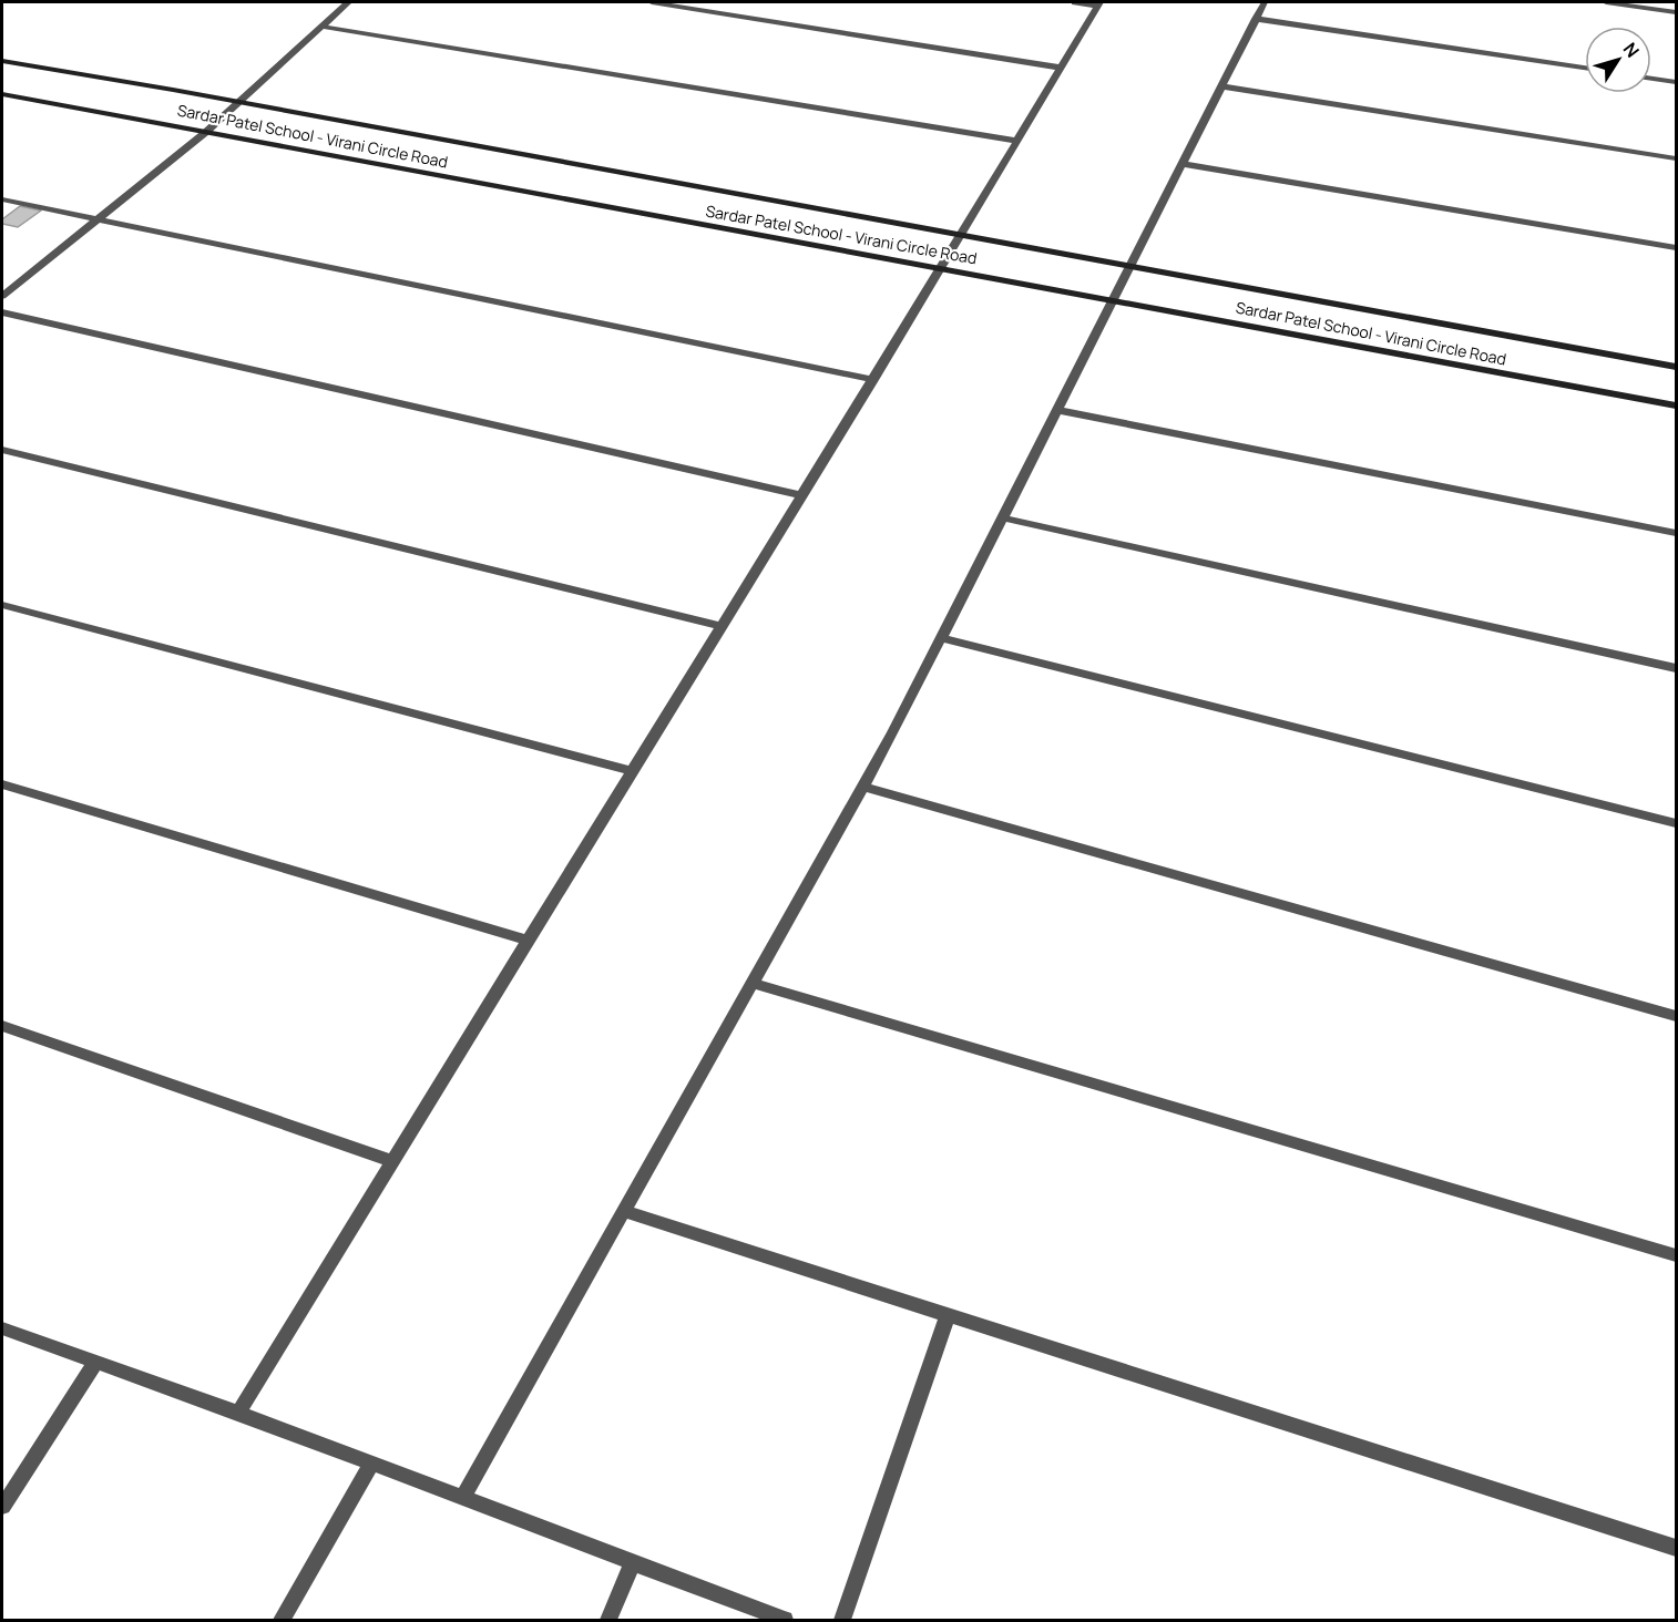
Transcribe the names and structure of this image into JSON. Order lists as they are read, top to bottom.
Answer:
{
  "streets": {
    "street": ["Sardar Patel School - Virani Circle Road"]
  },
  "north": "top right"
}
